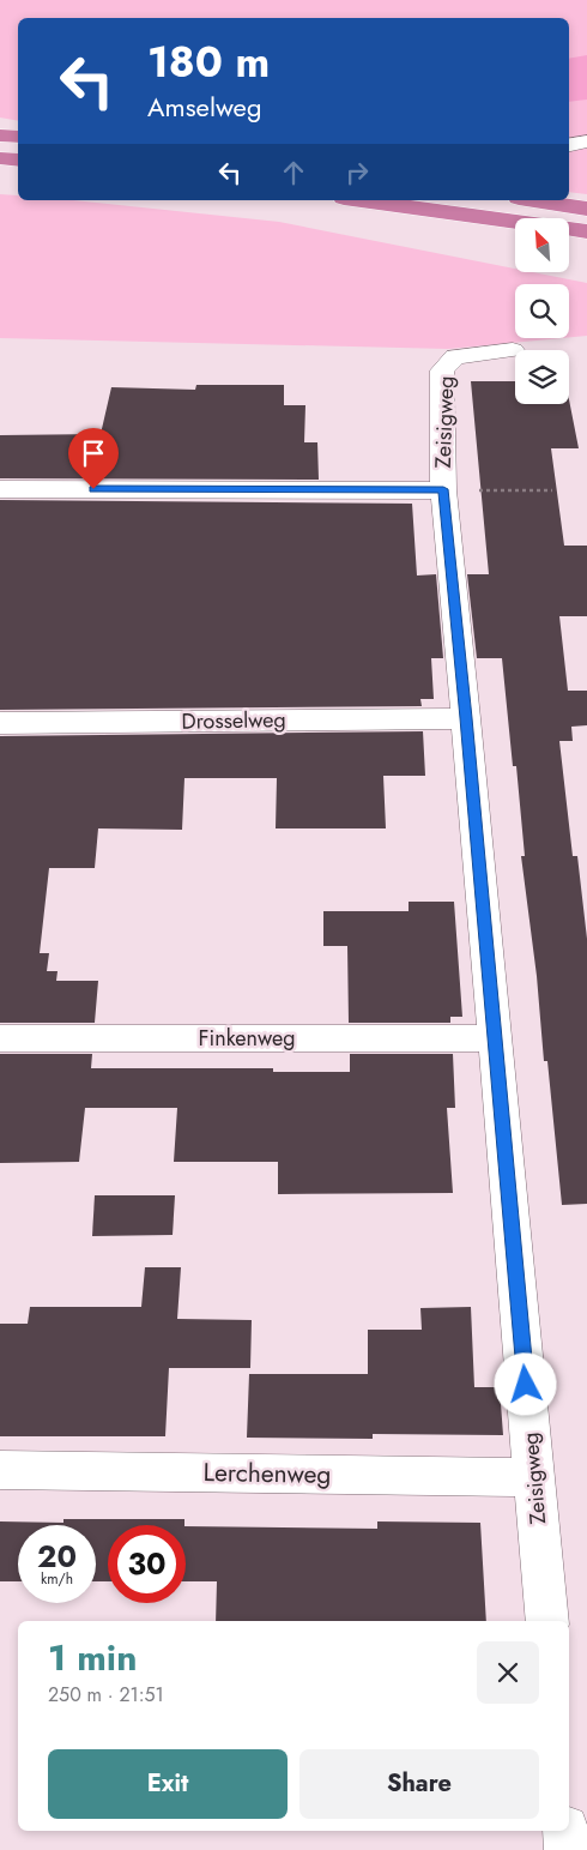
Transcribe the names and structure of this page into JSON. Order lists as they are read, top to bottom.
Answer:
{
  "streets": {
    "street": [
      "Zeisigweg",
      "Drosselweg",
      "Finkenweg",
      "Lerchenweg"
    ]
  },
  "crossings": [
    ["Zeisigweg", "Drosselweg"],
    ["Zeisigweg", "Finkenweg"],
    ["Zeisigweg", "Lerchenweg"]
  ],
  "north": "top left",
  "page": {
    "turn": ["180 m", "Amselweg"],
    "speed": "20 km/h",
    "limit": "30",
    "heading": ["1 min", "250 m · 21:51"],
    "buttons": ["Exit", "Share"]
  }
}
